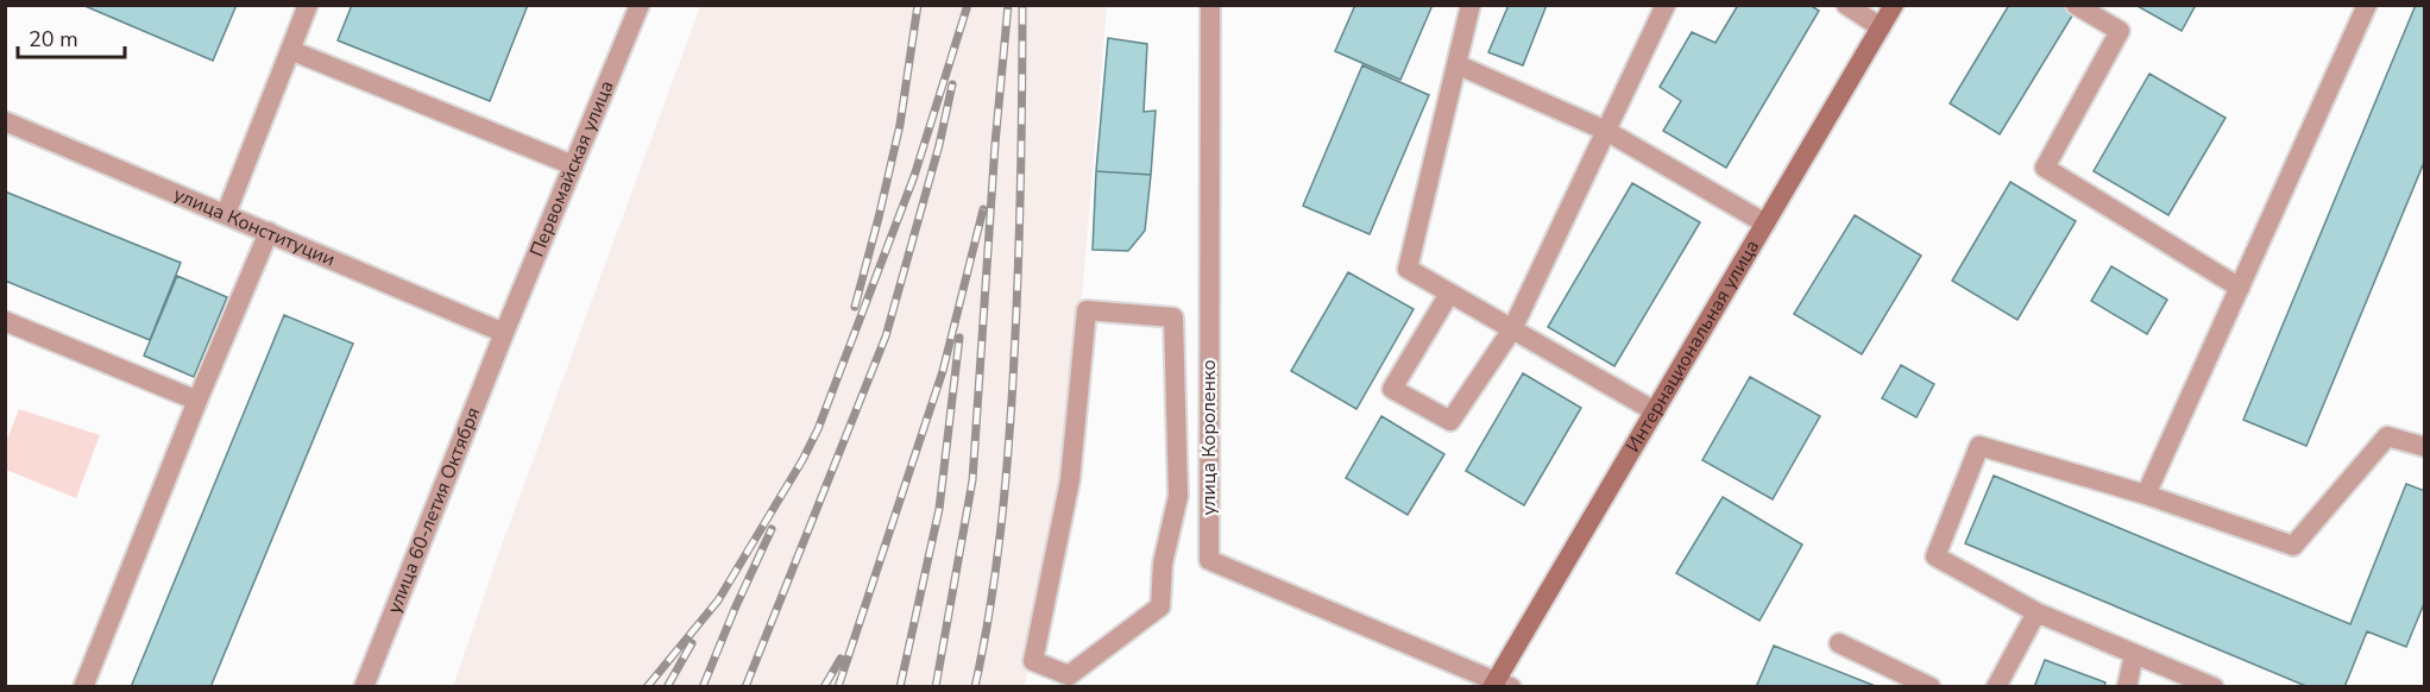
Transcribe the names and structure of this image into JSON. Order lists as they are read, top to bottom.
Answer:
{
  "streets": {
    "main road": ["Интернациональная улица"],
    "street": [
      "Первомайская улица",
      "улица Конституции",
      "улица Короленко",
      "улица 60-летия Октября"
    ]
  },
  "crossings": [
    ["Первомайская улица", "улица Конституции"],
    ["Первомайская улица", "улица 60-летия Октября"],
    ["улица Конституции", "улица 60-летия Октября"],
    ["Интернациональная улица", "улица Короленко"]
  ],
  "scale_bar": "20 m"
}
